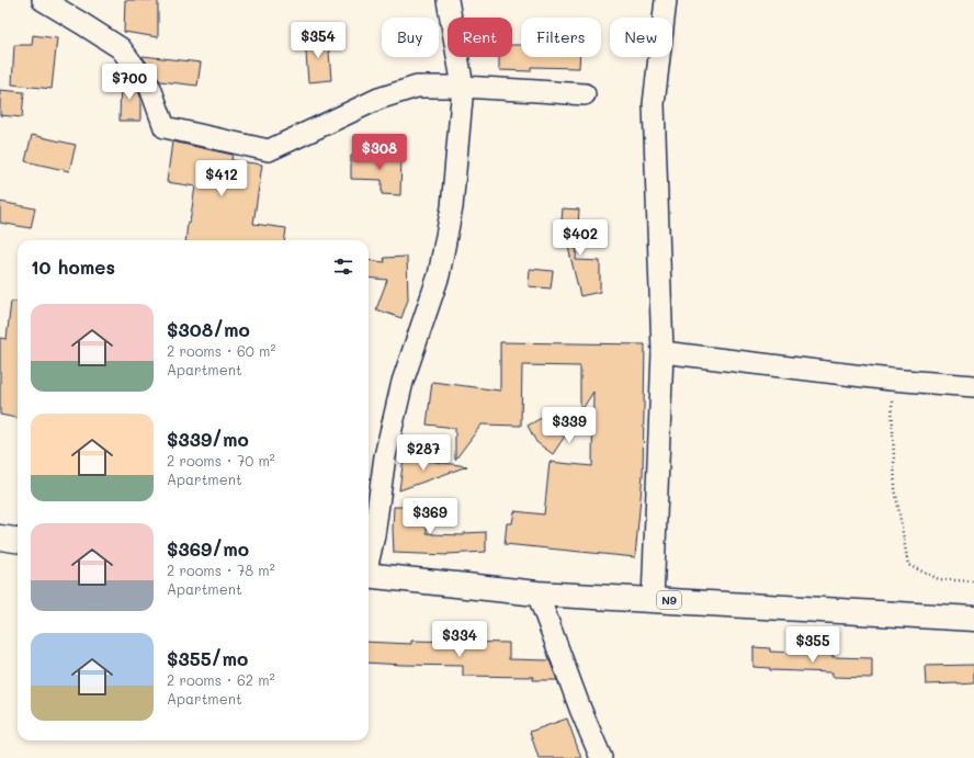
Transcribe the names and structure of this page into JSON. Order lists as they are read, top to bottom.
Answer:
{
  "streets": {
    "highway": ["N9"]
  },
  "page": {
    "chip": [
      "Buy",
      "Rent",
      "Filters",
      "New"
    ],
    "price": [
      "$354",
      "$700",
      "$308",
      "$412",
      "$402",
      "$339",
      "$287",
      "$369",
      "$334",
      "$355"
    ],
    "heading": "10 homes",
    "list": [
      {
        "name": "$308/mo",
        "note": "2 rooms · 60 m² · Apartment"
      },
      {
        "name": "$339/mo",
        "note": "2 rooms · 70 m² · Apartment"
      },
      {
        "name": "$369/mo",
        "note": "2 rooms · 78 m² · Apartment"
      },
      {
        "name": "$355/mo",
        "note": "2 rooms · 62 m² · Apartment"
      }
    ]
  }
}
